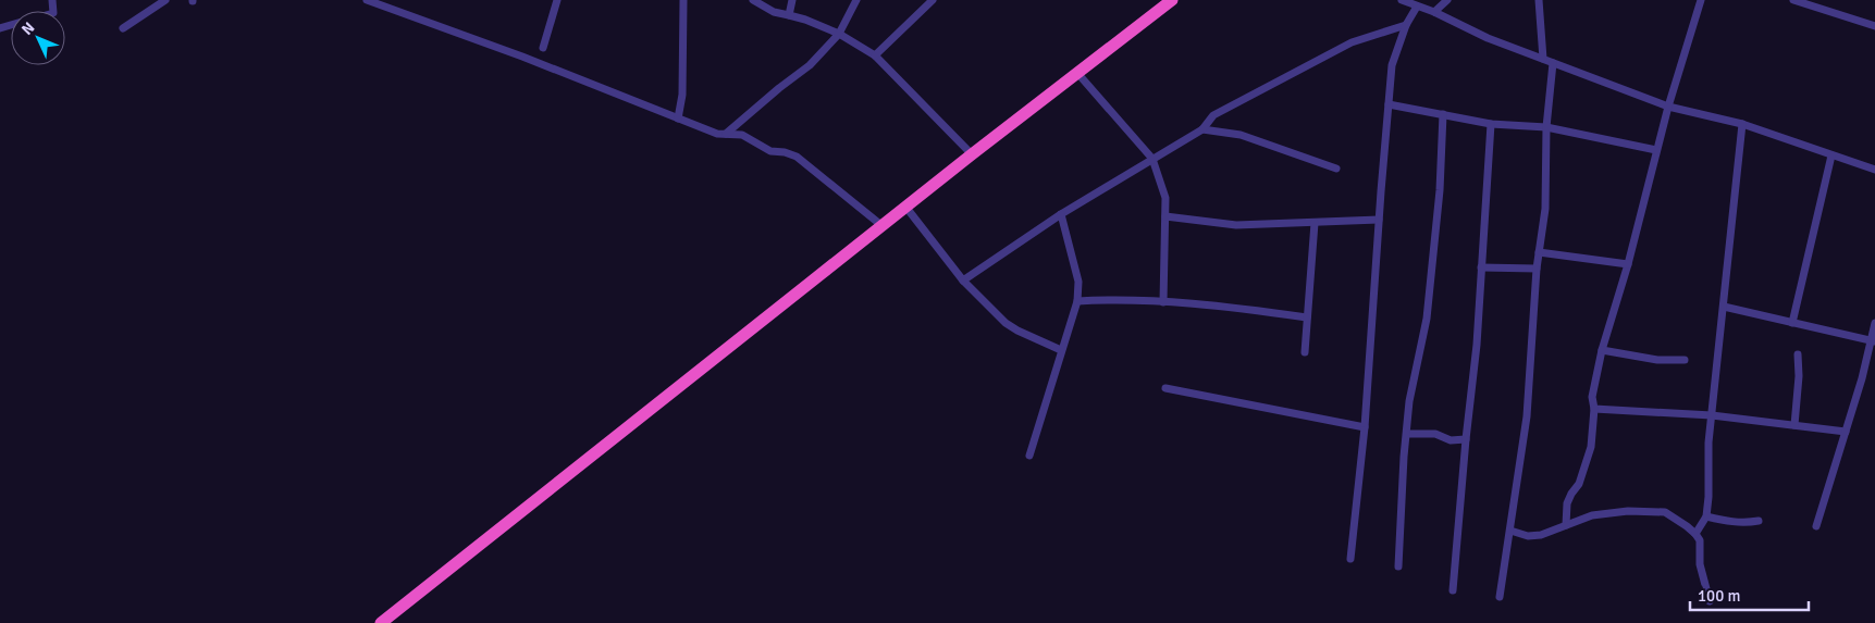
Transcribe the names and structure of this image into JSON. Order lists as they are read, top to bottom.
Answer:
{
  "scale_bar": "100 m",
  "north": "top left"
}
